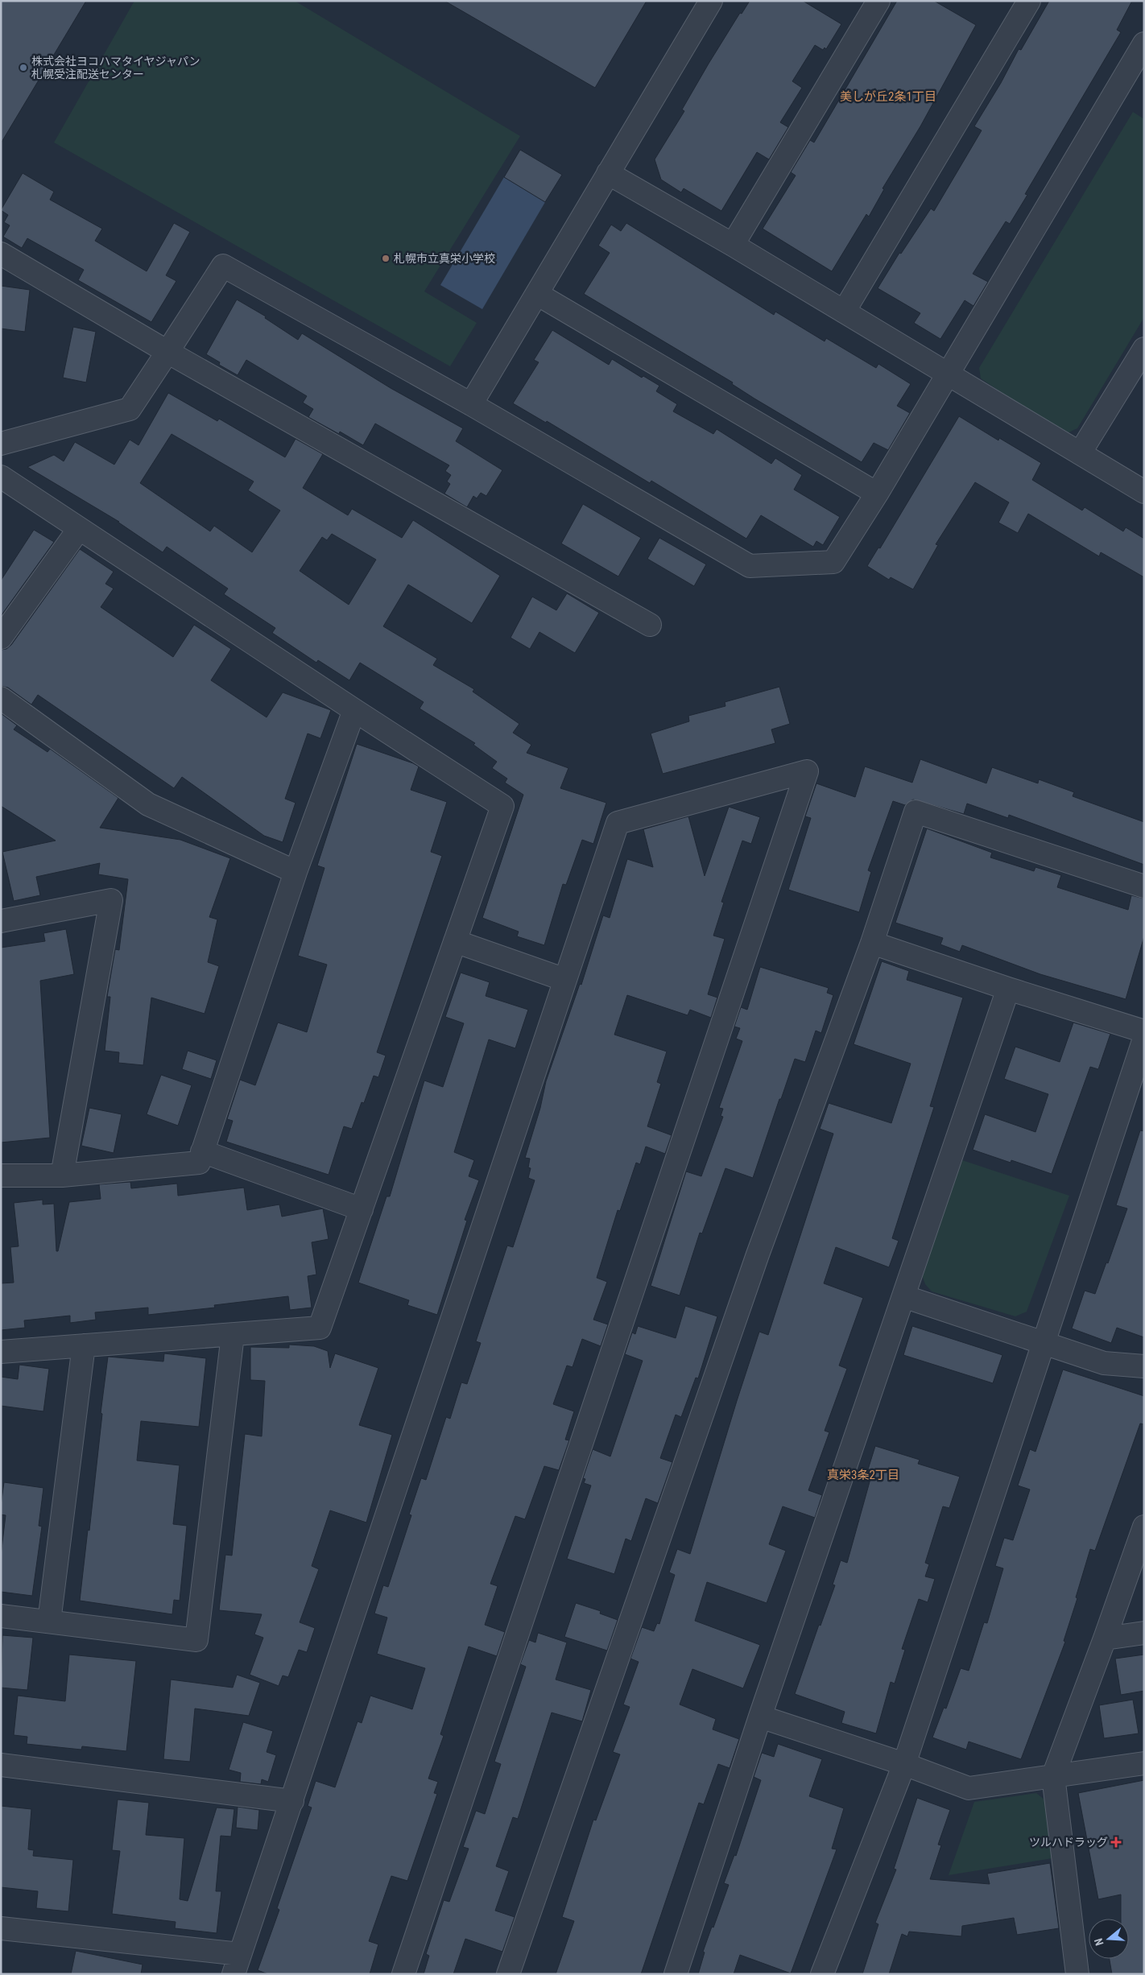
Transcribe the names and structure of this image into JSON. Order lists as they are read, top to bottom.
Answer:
{
  "districts": ["美しが丘2条1丁目", "真栄3条2丁目"],
  "places": {
    "other": ["株式会社ヨコハマタイヤジャパン 札幌受注配送センター", "札幌市立真栄小学校"],
    "health": ["ツルハドラッグ"]
  },
  "north": "left"
}
